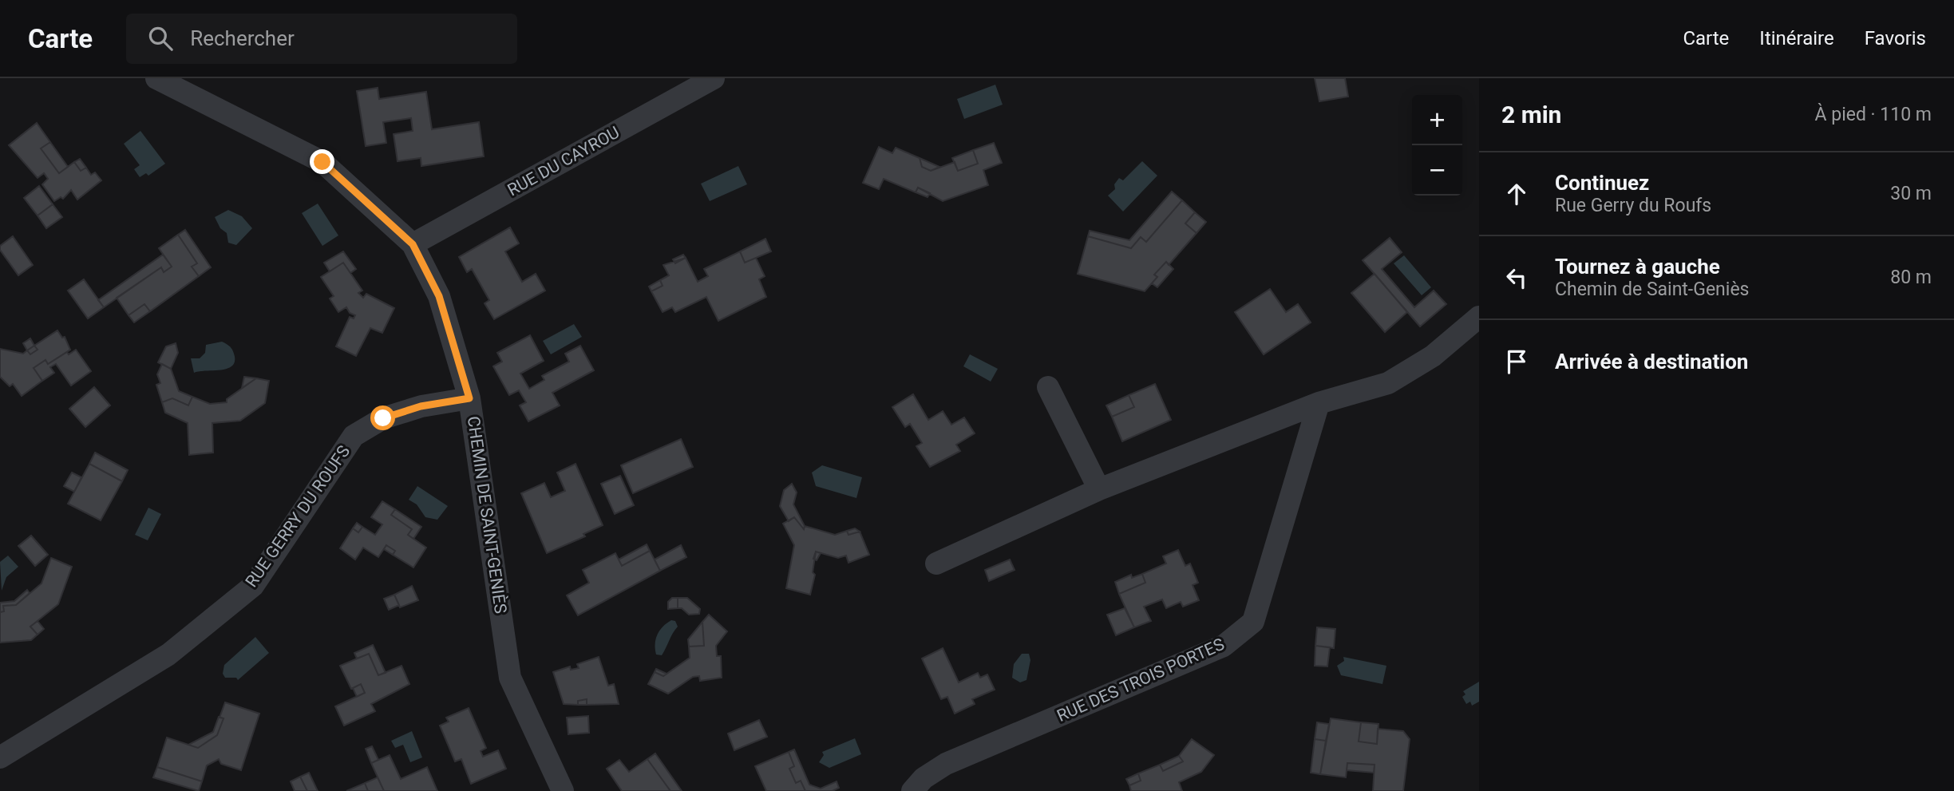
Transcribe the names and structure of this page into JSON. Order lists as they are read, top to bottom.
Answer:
{
  "streets": {
    "street": [
      "RUE DU CAYROU",
      "CHEMIN DE SAINT-GENIÈS",
      "RUE GERRY DU ROUFS",
      "RUE DES TROIS PORTES"
    ]
  },
  "crossings": [
    ["RUE DU CAYROU", "CHEMIN DE SAINT-GENIÈS"],
    ["CHEMIN DE SAINT-GENIÈS", "RUE GERRY DU ROUFS"]
  ],
  "page": {
    "header": "Carte",
    "search": "Rechercher",
    "nav": ["Carte", "Itinéraire", "Favoris"],
    "heading": ["2 min", "À pied · 110 m"],
    "map_buttons": ["+", "−"],
    "list": [
      ["Continuez", "Rue Gerry du Roufs", "30 m"],
      ["Tournez à gauche", "Chemin de Saint-Geniès", "80 m"],
      "Arrivée à destination"
    ]
  }
}
